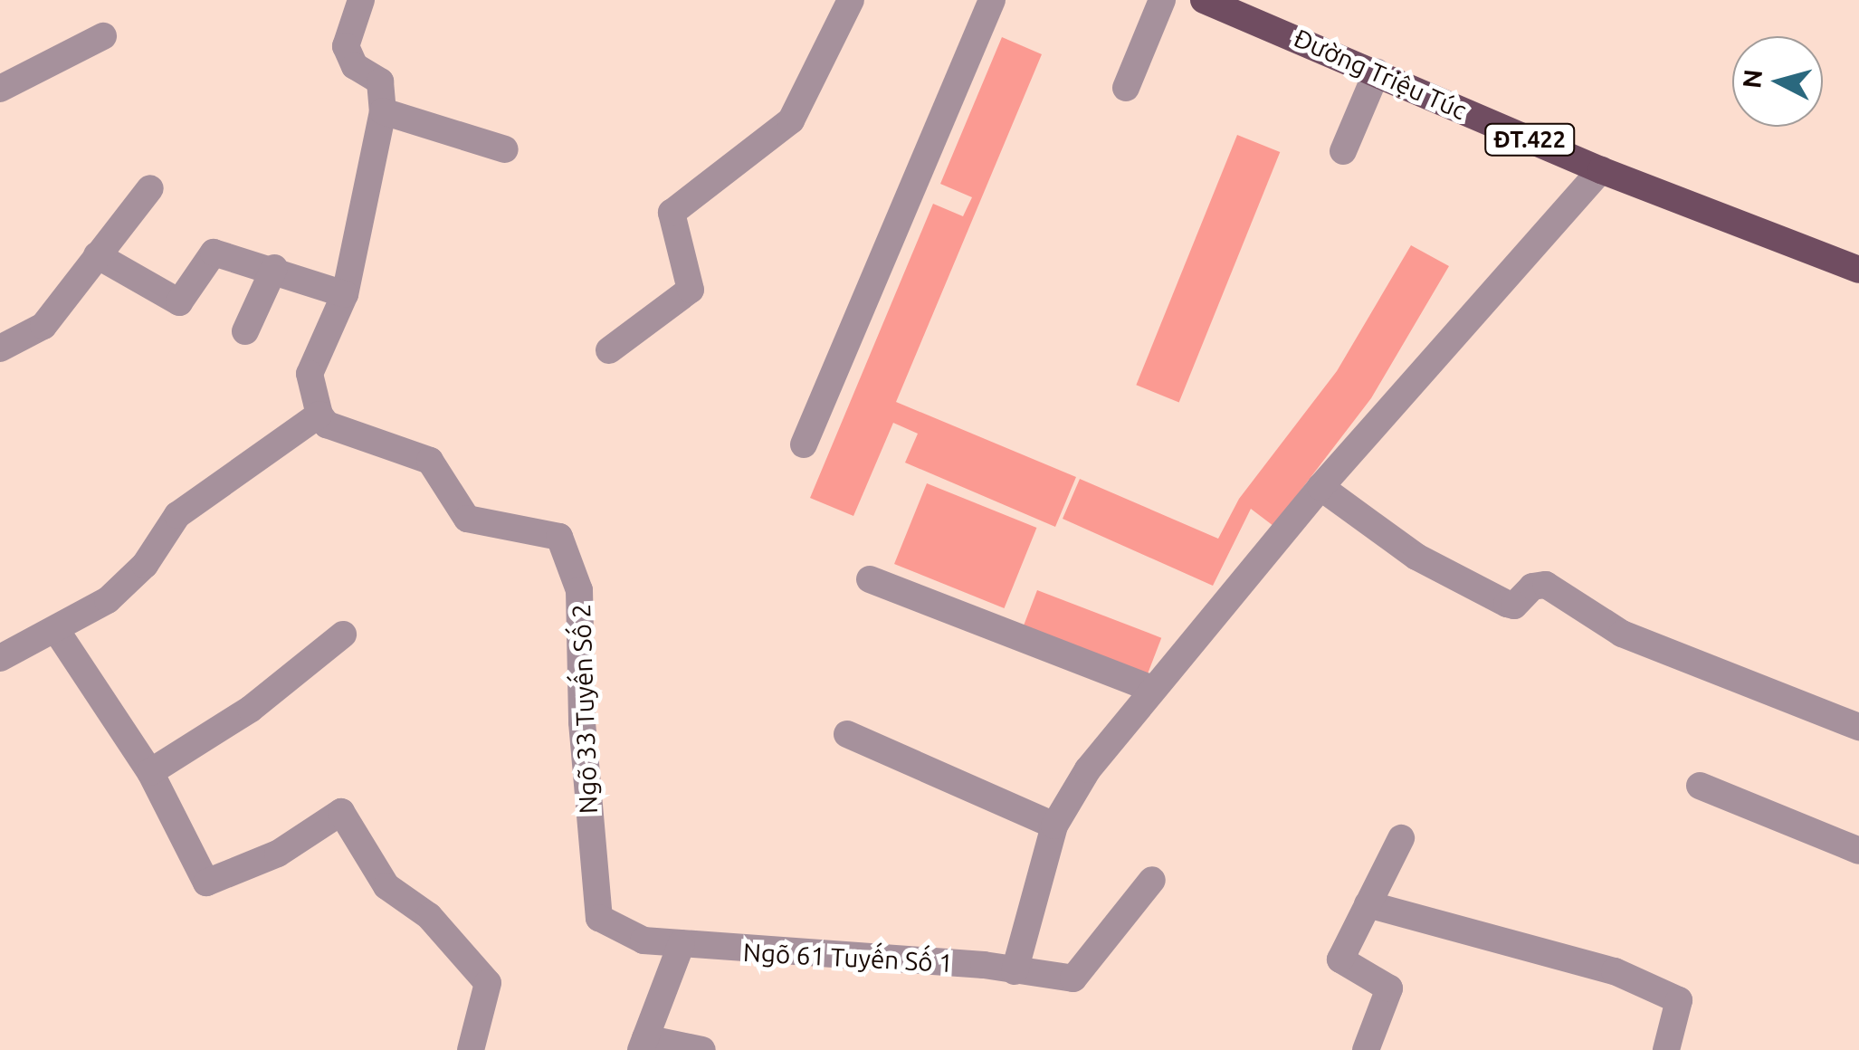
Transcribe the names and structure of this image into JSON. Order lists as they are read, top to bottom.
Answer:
{
  "streets": {
    "main road": ["Đường Triệu Túc", "ĐT.422"],
    "street": ["Ngõ 33 Tuyến Số 2", "Ngõ 61 Tuyến Số 1"]
  },
  "crossings": [
    ["Ngõ 33 Tuyến Số 2", "Ngõ 61 Tuyến Số 1"]
  ],
  "north": "left"
}
